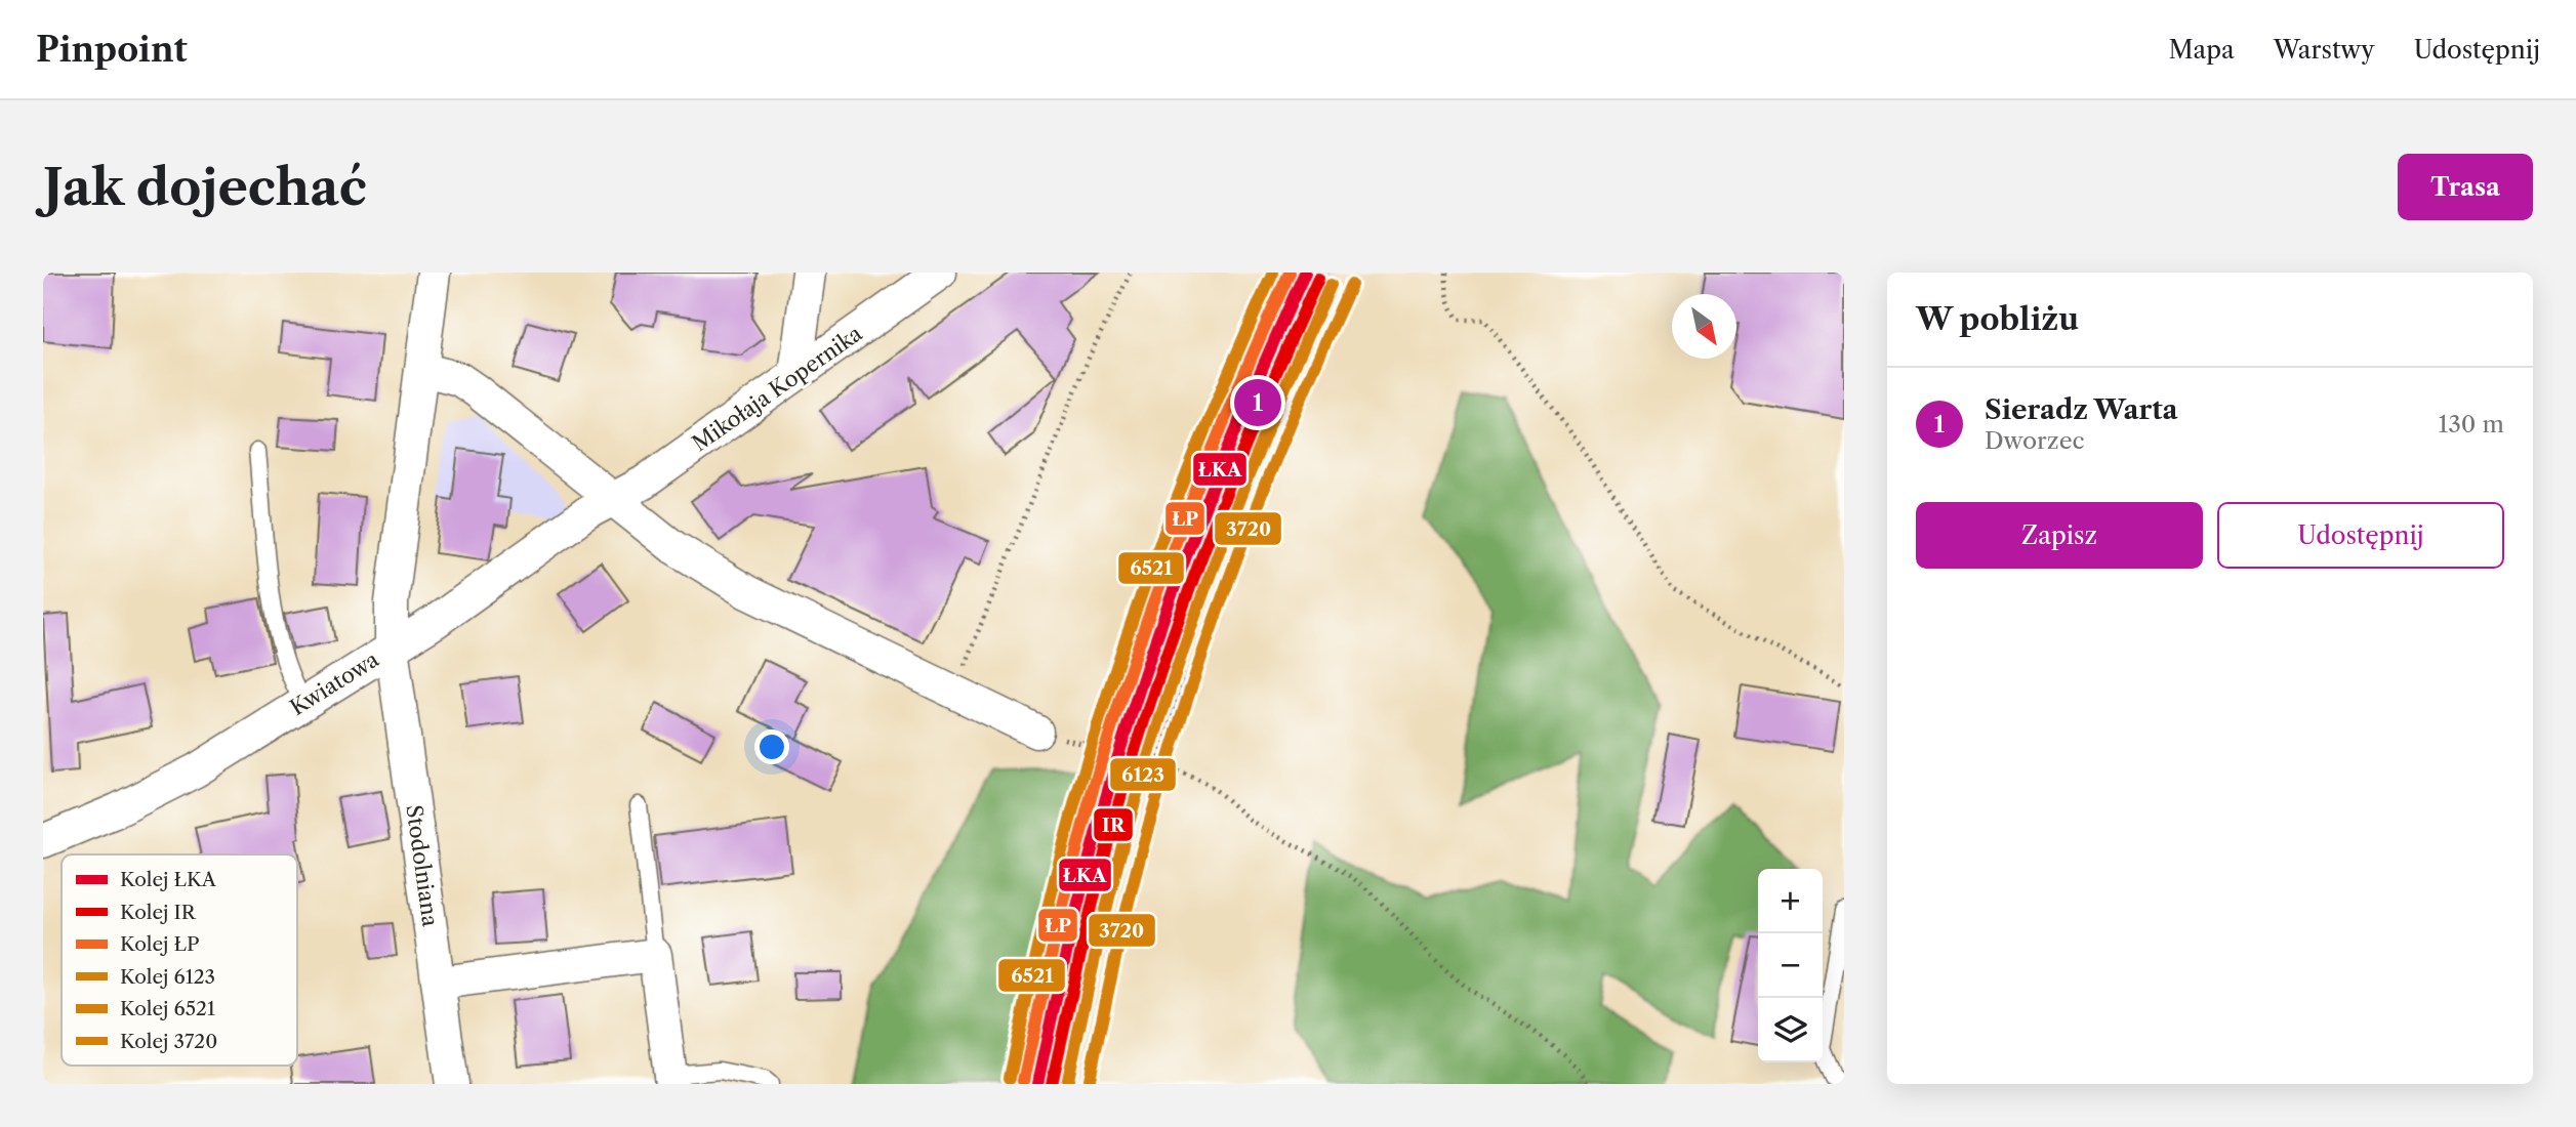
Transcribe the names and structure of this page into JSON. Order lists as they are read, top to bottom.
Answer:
{
  "streets": {
    "street": ["Mikołaja Kopernika", "Kwiatowa", "Stodolniana"]
  },
  "crossings": [
    ["Mikołaja Kopernika", "Kwiatowa"],
    ["Kwiatowa", "Stodolniana"]
  ],
  "lines": [
    "rail line ŁKA",
    "rail line ŁP",
    "rail line 6521",
    "rail line IR",
    "rail line 6123",
    "rail line 3720"
  ],
  "legend": [
    "Kolej ŁKA",
    "Kolej IR",
    "Kolej ŁP",
    "Kolej 6123",
    "Kolej 6521",
    "Kolej 3720"
  ],
  "north": "bottom right",
  "page": {
    "header": "Pinpoint",
    "nav": ["Mapa", "Warstwy", "Udostępnij"],
    "buttons": [
      "Trasa",
      ["Zapisz", "Udostępnij"]
    ],
    "title": "Jak dojechać",
    "heading": "W pobliżu",
    "list": [
      {
        "mark": "1",
        "name": "Sieradz Warta",
        "note": "Dworzec",
        "value": "130 m"
      }
    ],
    "pins": "1",
    "map_buttons": ["+", "−"]
  }
}
